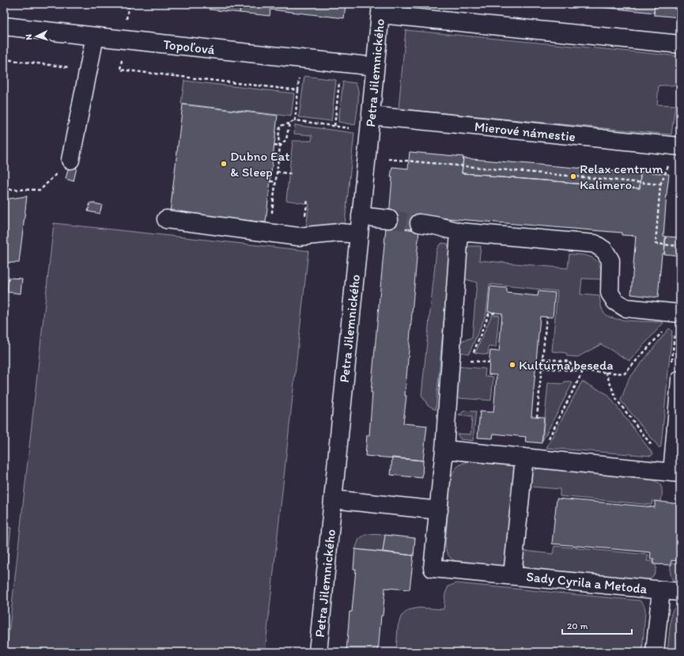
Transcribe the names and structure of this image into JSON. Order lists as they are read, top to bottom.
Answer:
{
  "streets": {
    "street": [
      "Topoľová",
      "Petra Jilemnického",
      "Mierové námestie",
      "Sady Cyrila a Metoda"
    ]
  },
  "crossings": [
    ["Topoľová", "Petra Jilemnického"],
    ["Petra Jilemnického", "Mierové námestie"]
  ],
  "places": ["Dubno Eat & Sleep", "Relax centrum Kalimero", "Kultúrna beseda"],
  "scale_bar": "20 m",
  "north": "left"
}
